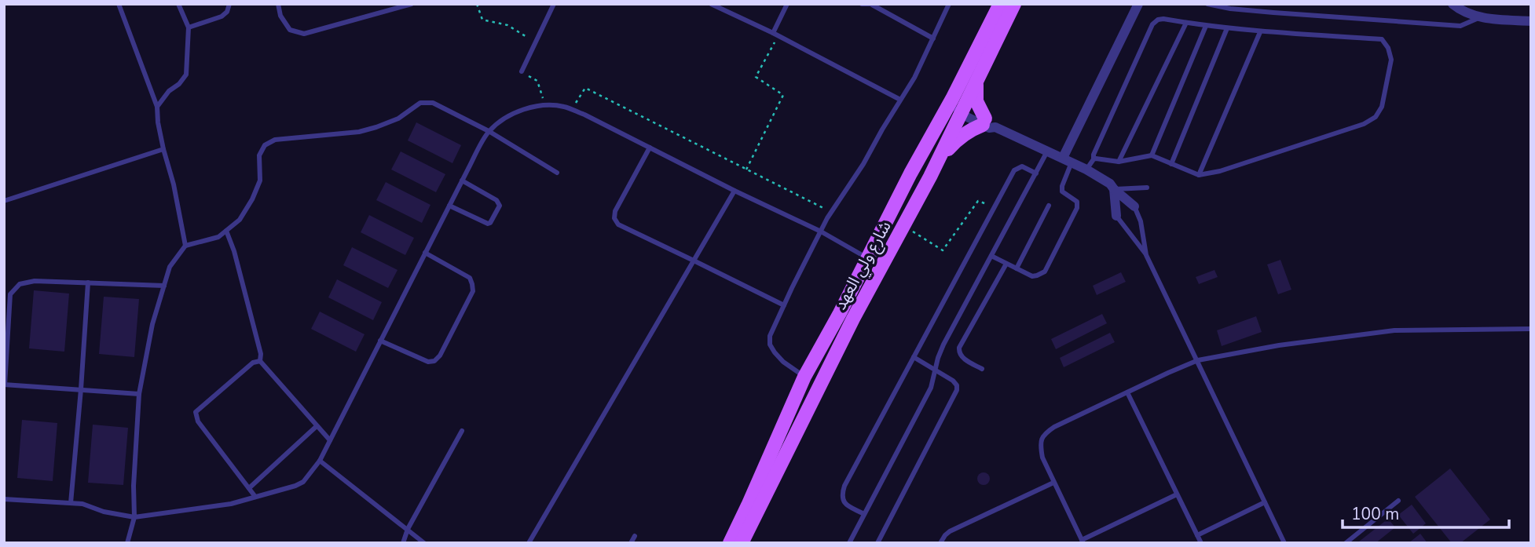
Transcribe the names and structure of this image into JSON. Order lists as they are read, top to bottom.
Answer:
{
  "streets": {
    "main road": ["شارع ولي العهد"]
  },
  "scale_bar": "100 m"
}
